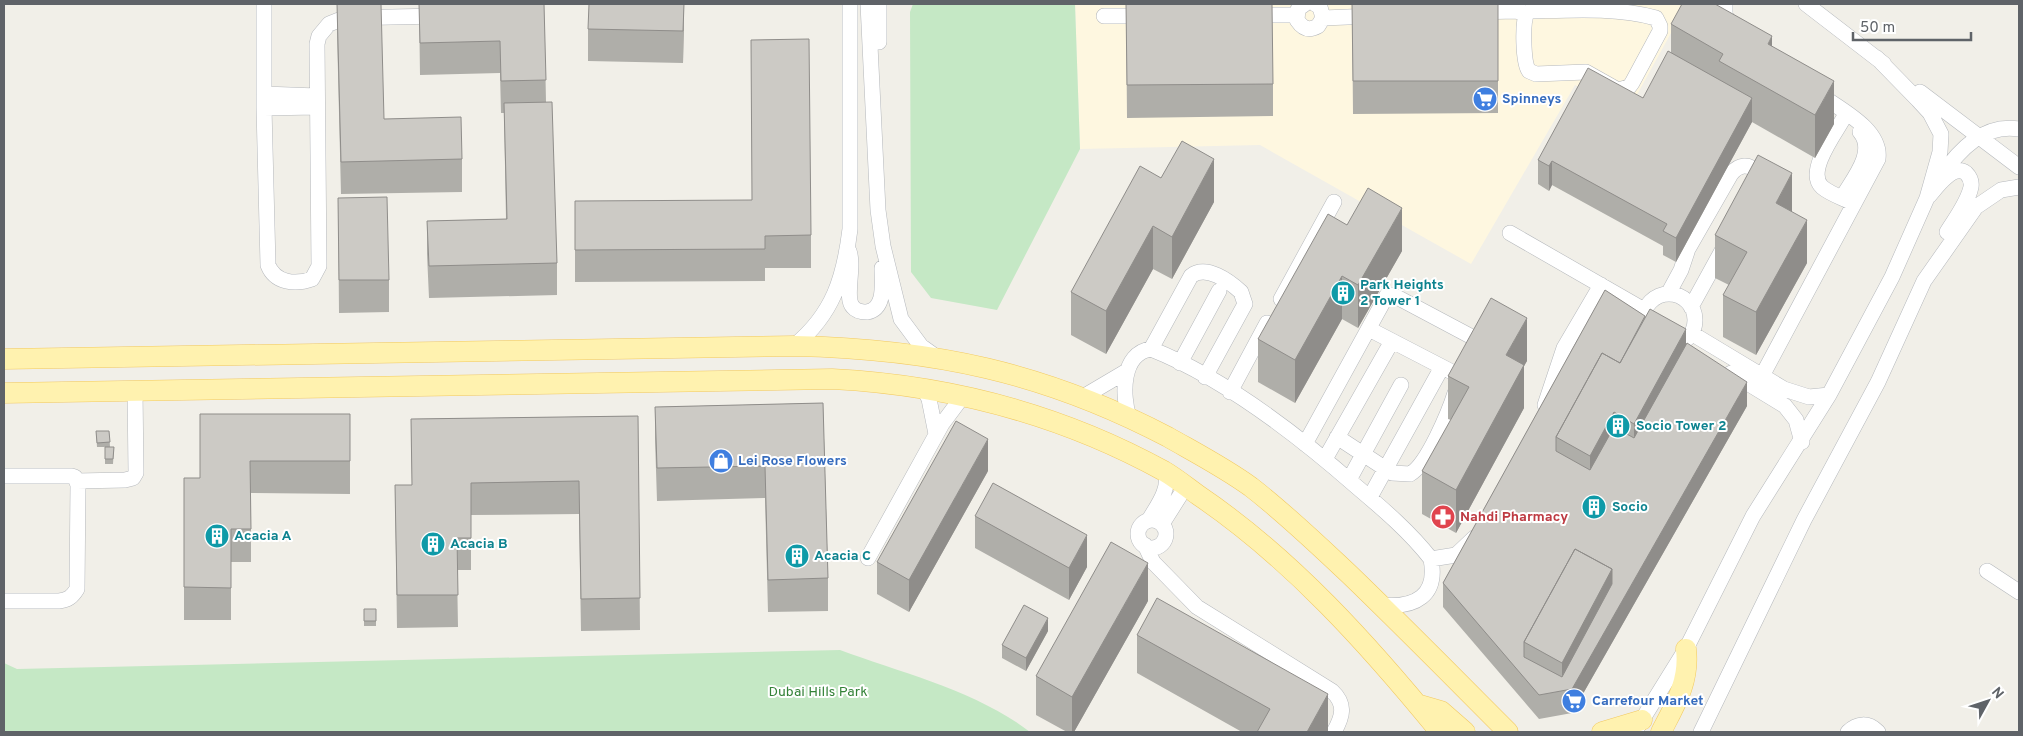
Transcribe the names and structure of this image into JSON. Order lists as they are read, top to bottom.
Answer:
{
  "parks": ["Dubai Hills Park"],
  "places": {
    "supermarket": ["Spinneys", "Carrefour Market"],
    "building": [
      "Park Heights 2 Tower 1",
      "Socio Tower 2",
      "Socio",
      "Acacia A",
      "Acacia B",
      "Acacia C"
    ],
    "shop": ["Lei Rose Flowers"],
    "pharmacy": ["Nahdi Pharmacy"]
  },
  "scale_bar": "50 m",
  "north": "top right"
}
